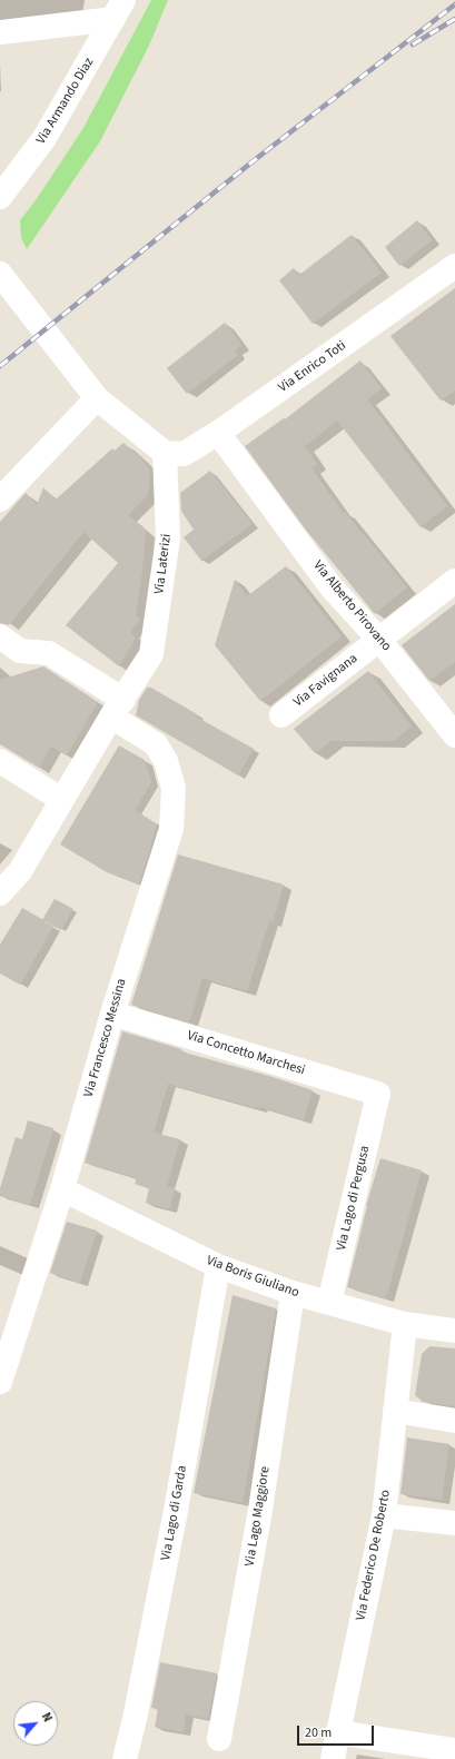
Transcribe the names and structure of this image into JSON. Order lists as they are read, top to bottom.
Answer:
{
  "streets": {
    "street": [
      "Via Armando Diaz",
      "Via Enrico Toti",
      "Via Laterizi",
      "Via Alberto Pirovano",
      "Via Favignana",
      "Via Francesco Messina",
      "Via Concetto Marchesi",
      "Via Lago di Pergusa",
      "Via Boris Giuliano",
      "Via Lago di Garda",
      "Via Lago Maggiore",
      "Via Federico De Roberto"
    ]
  },
  "crossings": [
    ["Via Enrico Toti", "Via Laterizi"],
    ["Via Enrico Toti", "Via Alberto Pirovano"],
    ["Via Laterizi", "Via Francesco Messina"],
    ["Via Alberto Pirovano", "Via Favignana"],
    ["Via Francesco Messina", "Via Concetto Marchesi"],
    ["Via Francesco Messina", "Via Boris Giuliano"],
    ["Via Concetto Marchesi", "Via Lago di Pergusa"],
    ["Via Lago di Pergusa", "Via Boris Giuliano"],
    ["Via Boris Giuliano", "Via Lago di Garda"],
    ["Via Boris Giuliano", "Via Lago Maggiore"],
    ["Via Boris Giuliano", "Via Federico De Roberto"]
  ],
  "scale_bar": "20 m",
  "north": "top right"
}
